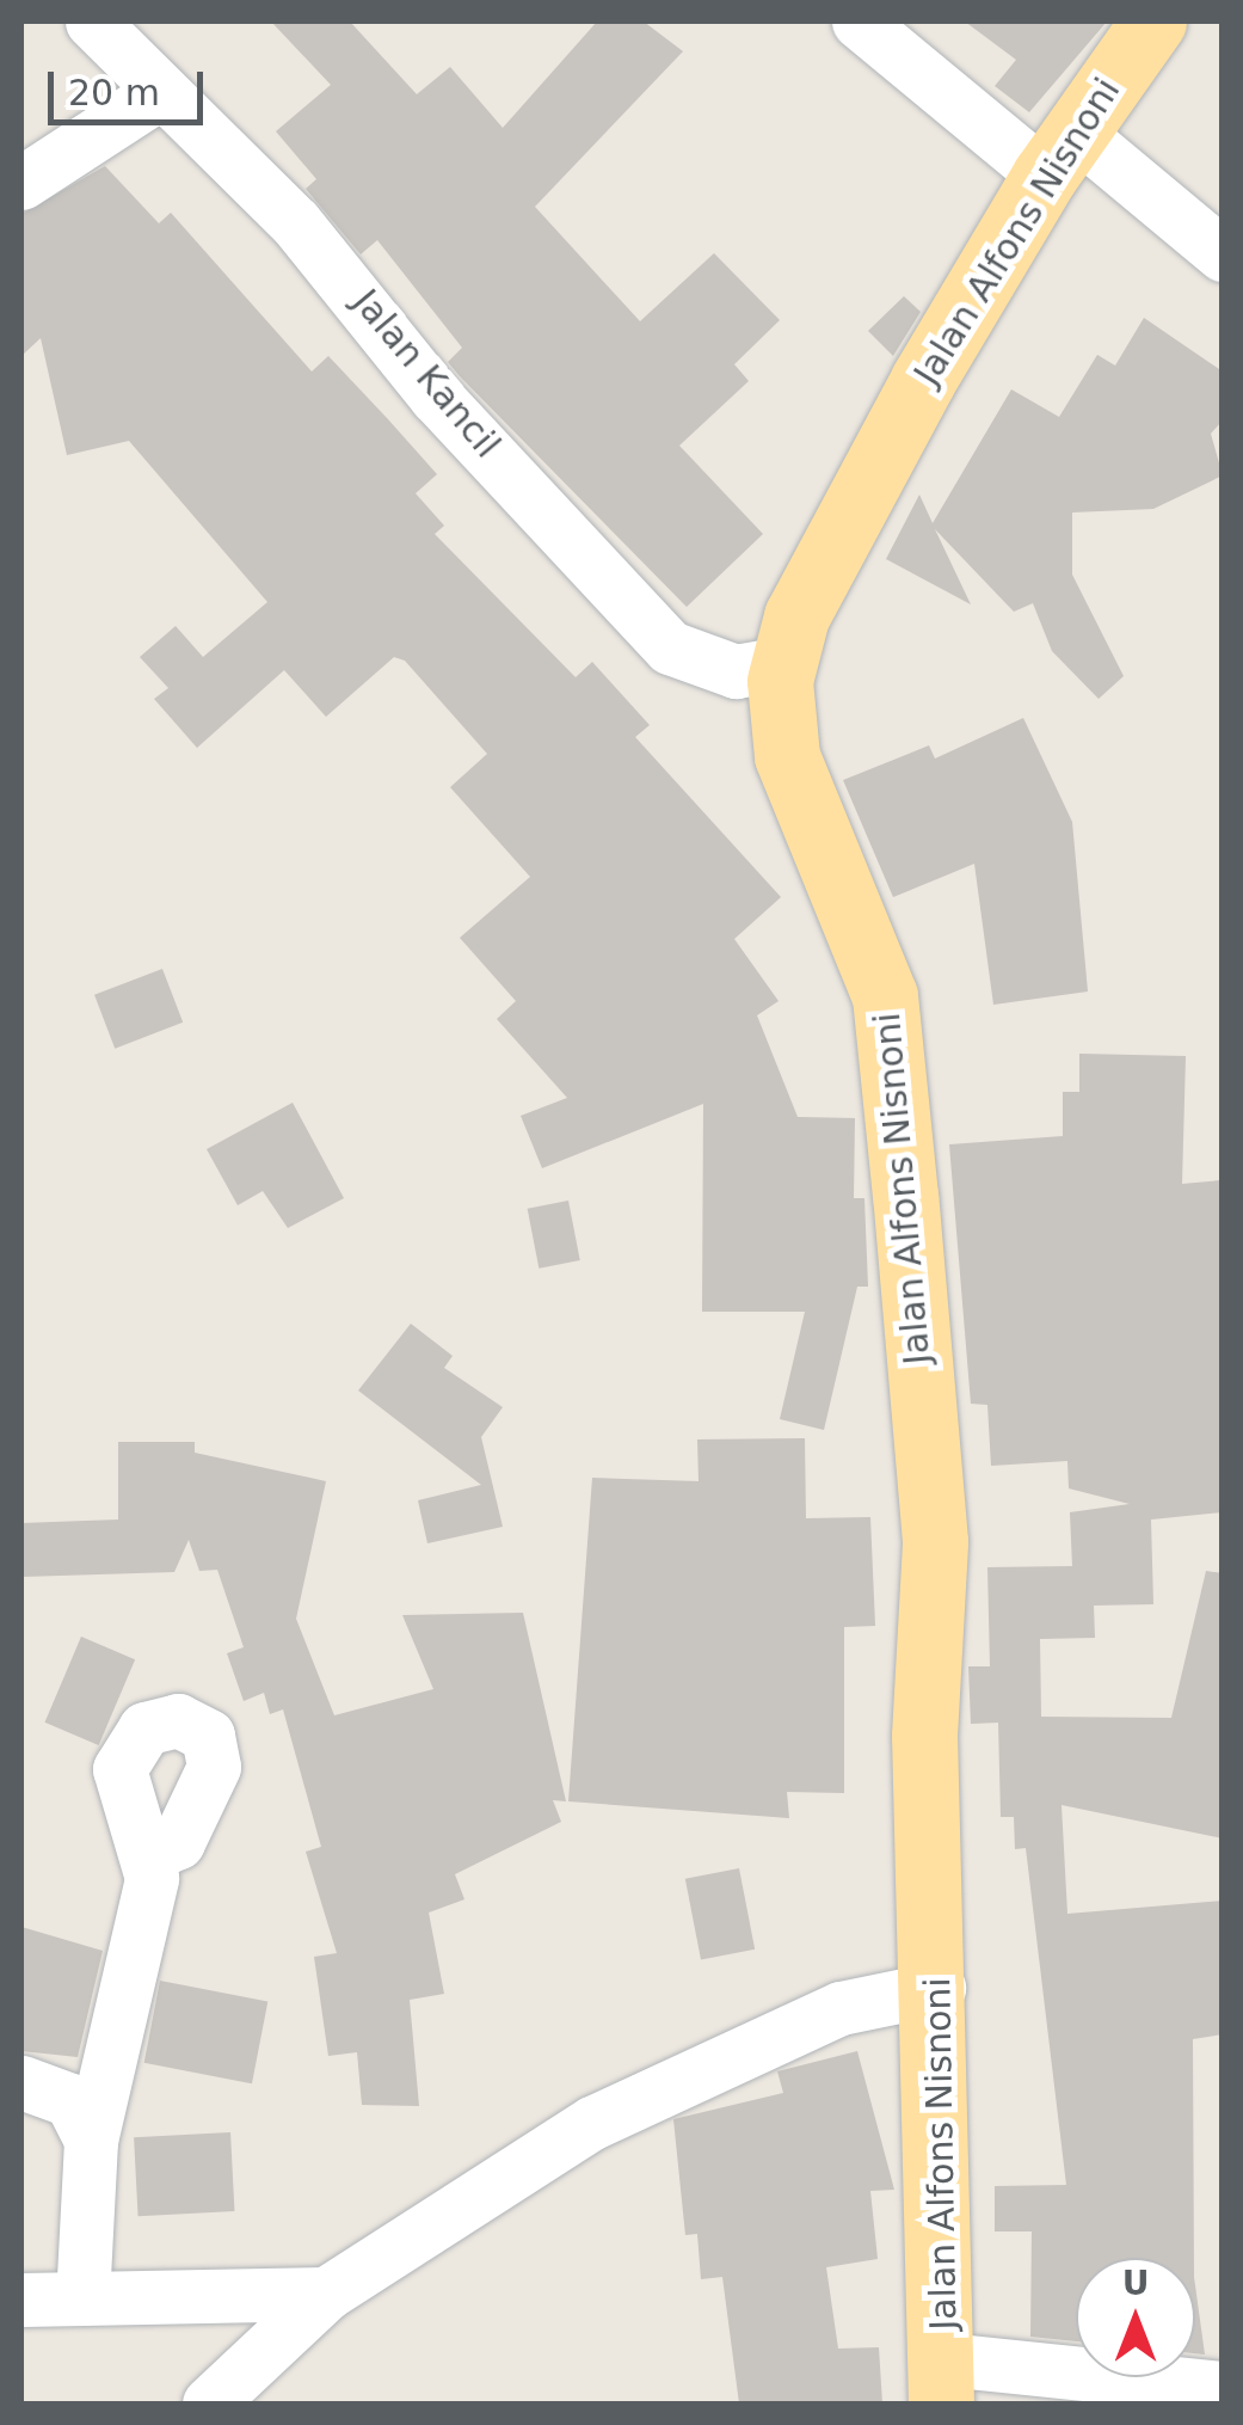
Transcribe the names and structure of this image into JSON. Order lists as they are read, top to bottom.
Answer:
{
  "streets": {
    "main road": ["Jalan Alfons Nisnoni"],
    "street": ["Jalan Kancil"]
  },
  "crossings": [
    ["Jalan Alfons Nisnoni", "Jalan Kancil"]
  ],
  "scale_bar": "20 m",
  "north": "top"
}
